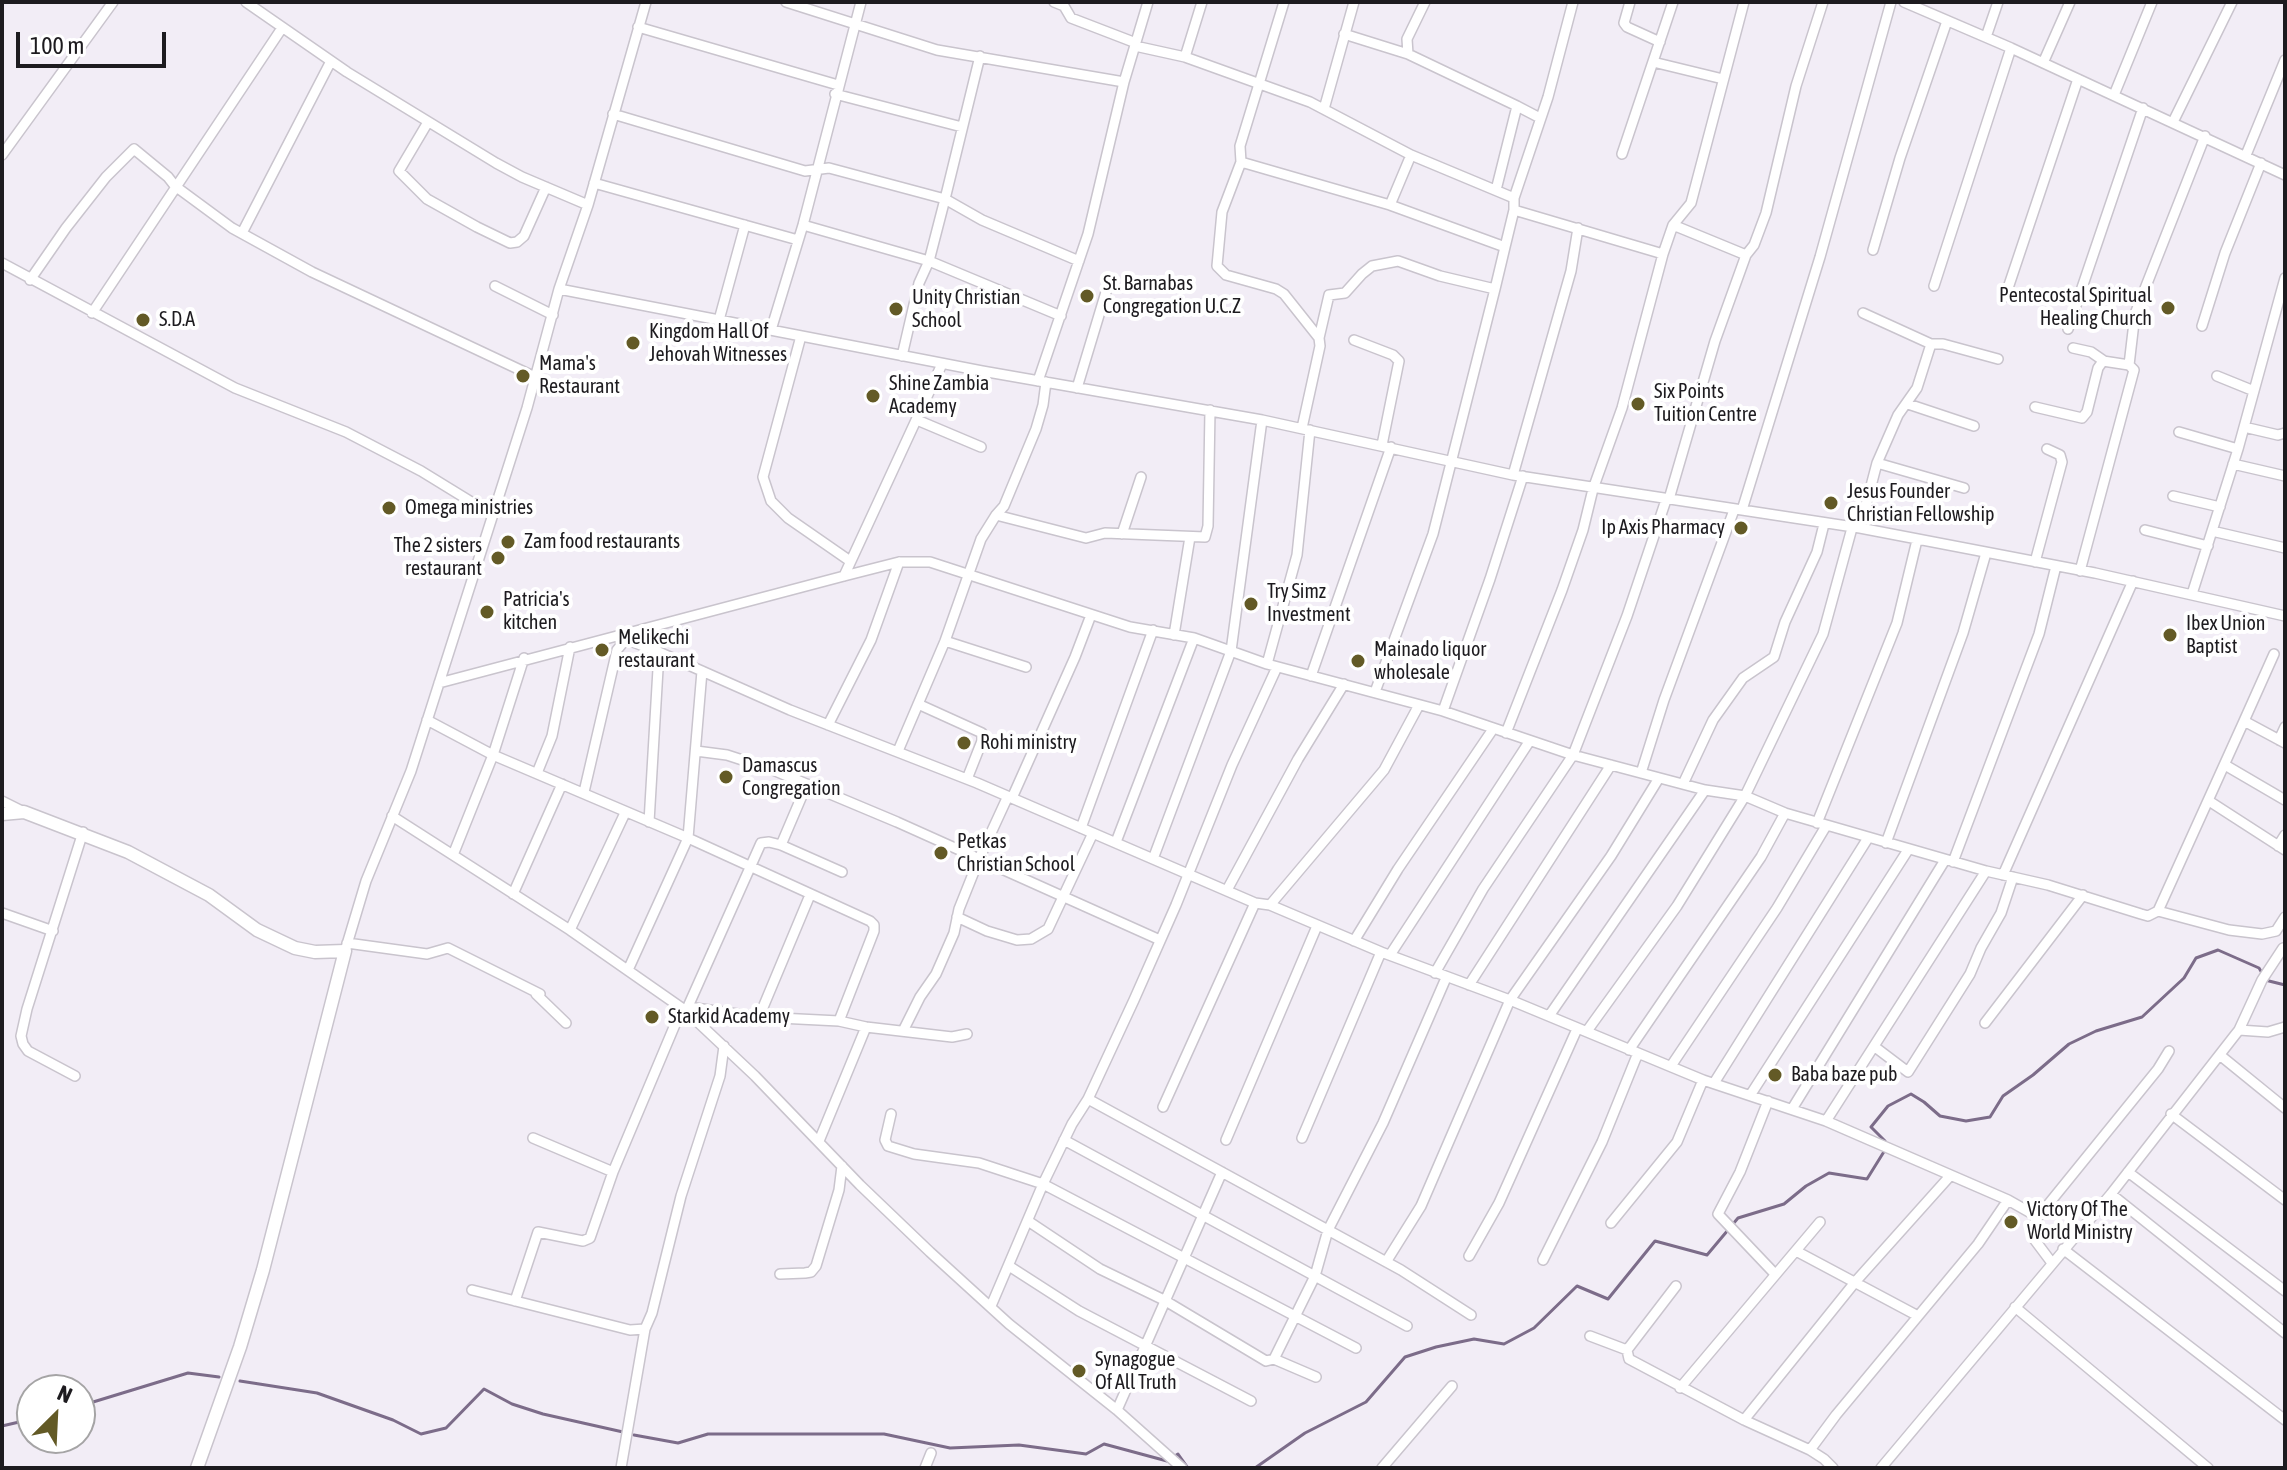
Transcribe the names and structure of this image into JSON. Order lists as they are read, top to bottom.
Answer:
{
  "places": [
    "St. Barnabas Congregation U.C.Z",
    "Pentecostal Spiritual Healing Church",
    "Unity Christian School",
    "S.D.A",
    "Kingdom Hall Of Jehovah Witnesses",
    "Mama's Restaurant",
    "Shine Zambia Academy",
    "Six Points Tuition Centre",
    "Jesus Founder Christian Fellowship",
    "Omega ministries",
    "Ip Axis Pharmacy",
    "Zam food restaurants",
    "The 2 sisters restaurant",
    "Try Simz Investment",
    "Patricia's kitchen",
    "Ibex Union Baptist",
    "Melikechi restaurant",
    "Mainado liquor wholesale",
    "Rohi ministry",
    "Damascus Congregation",
    "Petkas Christian School",
    "Starkid Academy",
    "Baba baze pub",
    "Victory Of The World Ministry",
    "Synagogue Of All Truth"
  ],
  "scale_bar": "100 m",
  "north": "top right"
}
